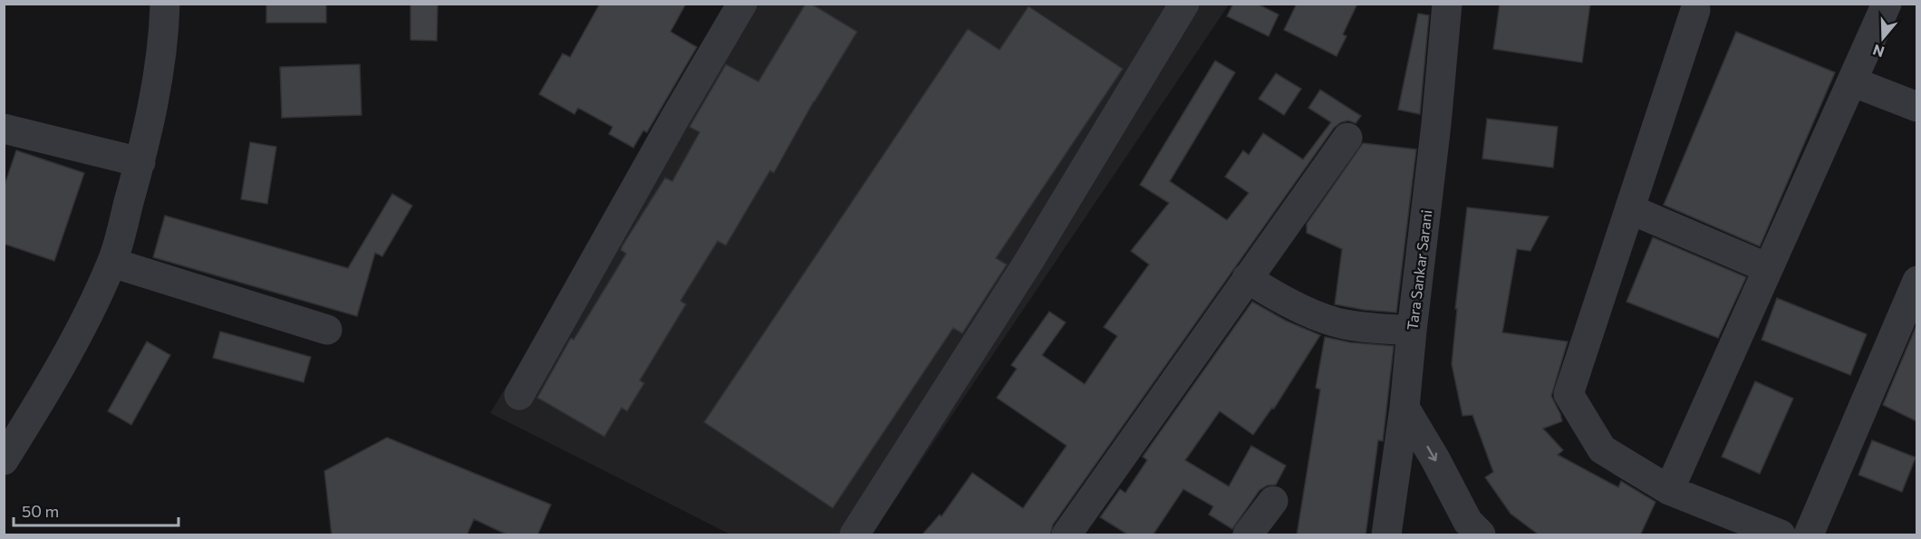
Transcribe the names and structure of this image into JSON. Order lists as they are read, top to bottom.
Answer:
{
  "streets": {
    "street": ["Tara Sankar Sarani"]
  },
  "scale_bar": "50 m",
  "north": "bottom"
}
